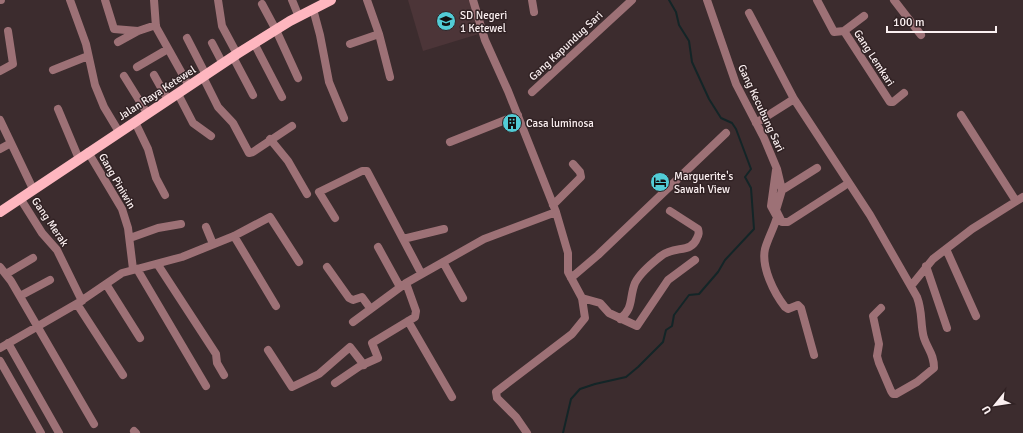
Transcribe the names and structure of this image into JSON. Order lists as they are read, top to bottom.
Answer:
{
  "streets": {
    "main road": ["Jalan Raya Ketewel"],
    "street": [
      "Gang Kapundug Sari",
      "Gang Lemkari",
      "Gang Kecubung Sari",
      "Gang Piniwin",
      "Gang Merak"
    ]
  },
  "crossings": [
    ["Jalan Raya Ketewel", "Gang Piniwin"],
    ["Jalan Raya Ketewel", "Gang Merak"]
  ],
  "places": {
    "school or university": ["SD Negeri 1 Ketewel"],
    "building": ["Casa luminosa"],
    "hotel": ["Marguerite's Sawah View"]
  },
  "scale_bar": "100 m",
  "north": "bottom left"
}
